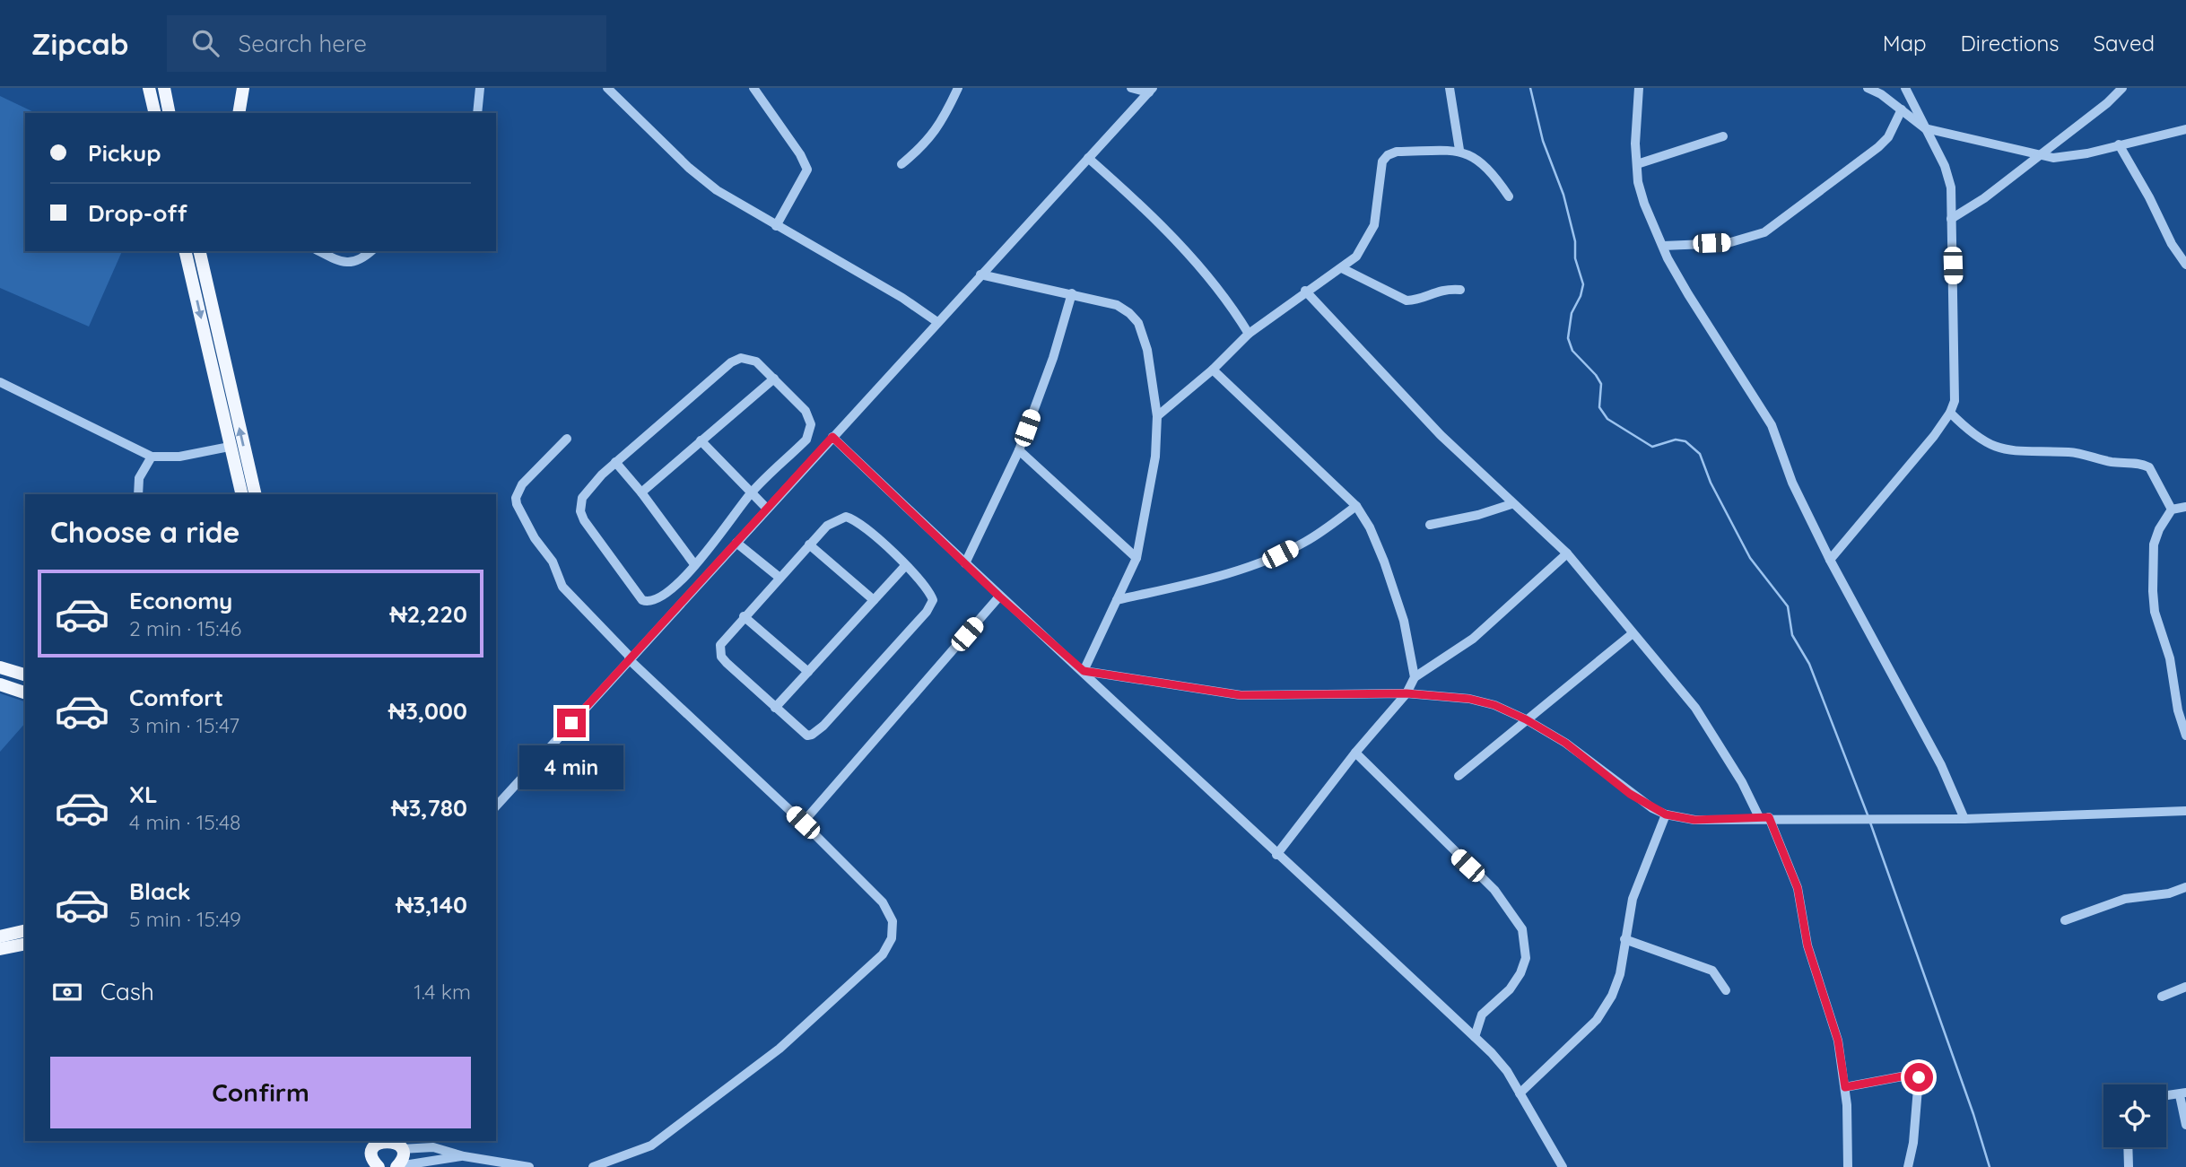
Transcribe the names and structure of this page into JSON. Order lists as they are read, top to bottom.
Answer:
{
  "page": {
    "header": "Zipcab",
    "search": "Search here",
    "nav": ["Map", "Directions", "Saved"],
    "banner": ["Pickup", "Drop-off"],
    "heading": "Choose a ride",
    "list": [
      {
        "name": "Economy",
        "note": "2 min · 15:46",
        "value": "₦2,220"
      },
      {
        "name": "Comfort",
        "note": "3 min · 15:47",
        "value": "₦3,000"
      },
      {
        "name": "XL",
        "note": "4 min · 15:48",
        "value": "₦3,780"
      },
      {
        "name": "Black",
        "note": "5 min · 15:49",
        "value": "₦3,140"
      }
    ],
    "bubble": "4 min",
    "pay": ["Cash", "1.4 km"],
    "buttons": "Confirm"
  }
}
